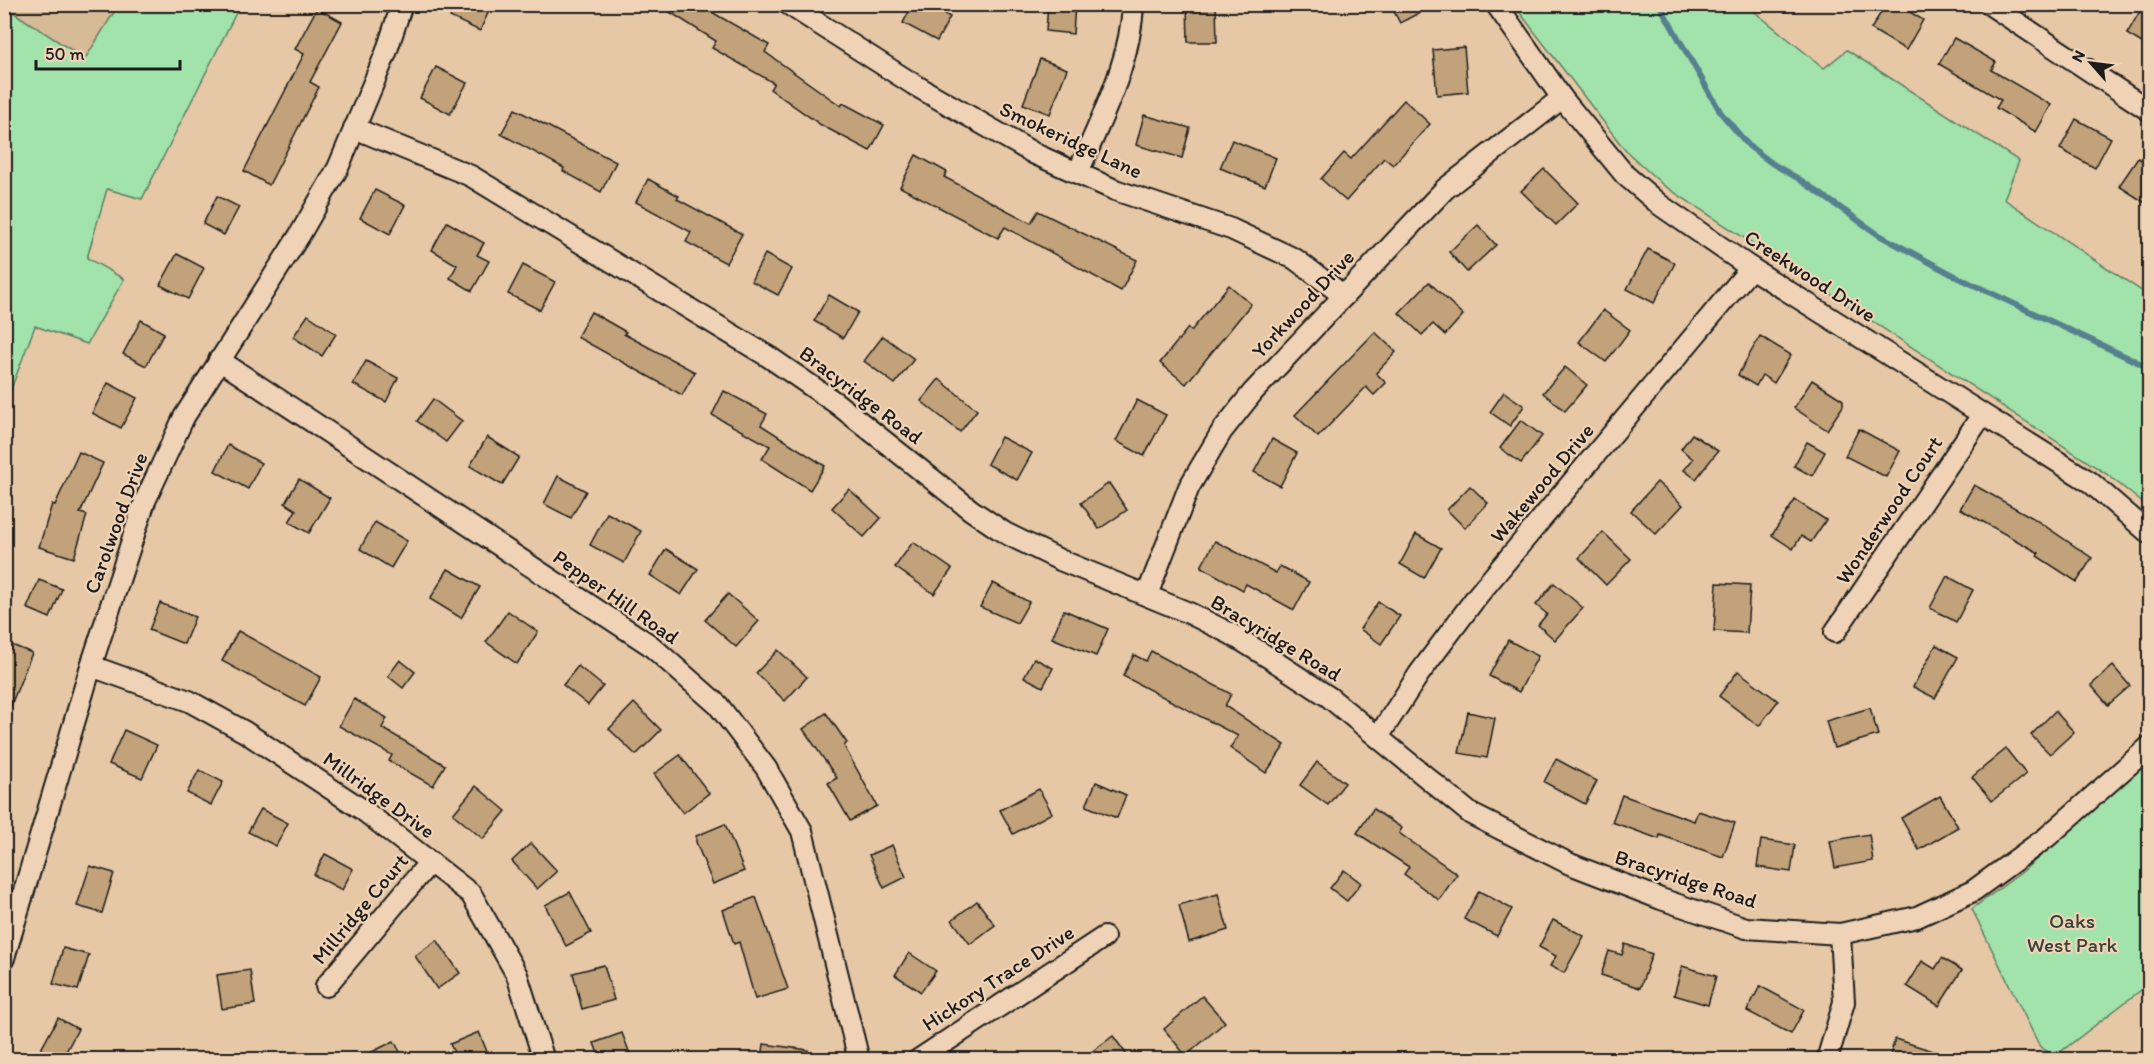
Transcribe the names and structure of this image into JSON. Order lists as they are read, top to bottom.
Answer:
{
  "streets": {
    "street": [
      "Smokeridge Lane",
      "Creekwood Drive",
      "Yorkwood Drive",
      "Bracyridge Road",
      "Wakewood Drive",
      "Wonderwood Court",
      "Carolwood Drive",
      "Pepper Hill Road",
      "Millridge Drive",
      "Millridge Court",
      "Hickory Trace Drive"
    ]
  },
  "crossings": [
    ["Smokeridge Lane", "Yorkwood Drive"],
    ["Creekwood Drive", "Yorkwood Drive"],
    ["Creekwood Drive", "Wakewood Drive"],
    ["Creekwood Drive", "Wonderwood Court"],
    ["Yorkwood Drive", "Bracyridge Road"],
    ["Bracyridge Road", "Wakewood Drive"],
    ["Bracyridge Road", "Carolwood Drive"],
    ["Carolwood Drive", "Pepper Hill Road"],
    ["Carolwood Drive", "Millridge Drive"],
    ["Millridge Drive", "Millridge Court"]
  ],
  "parks": ["Oaks West Park"],
  "scale_bar": "50 m",
  "north": "top left"
}
